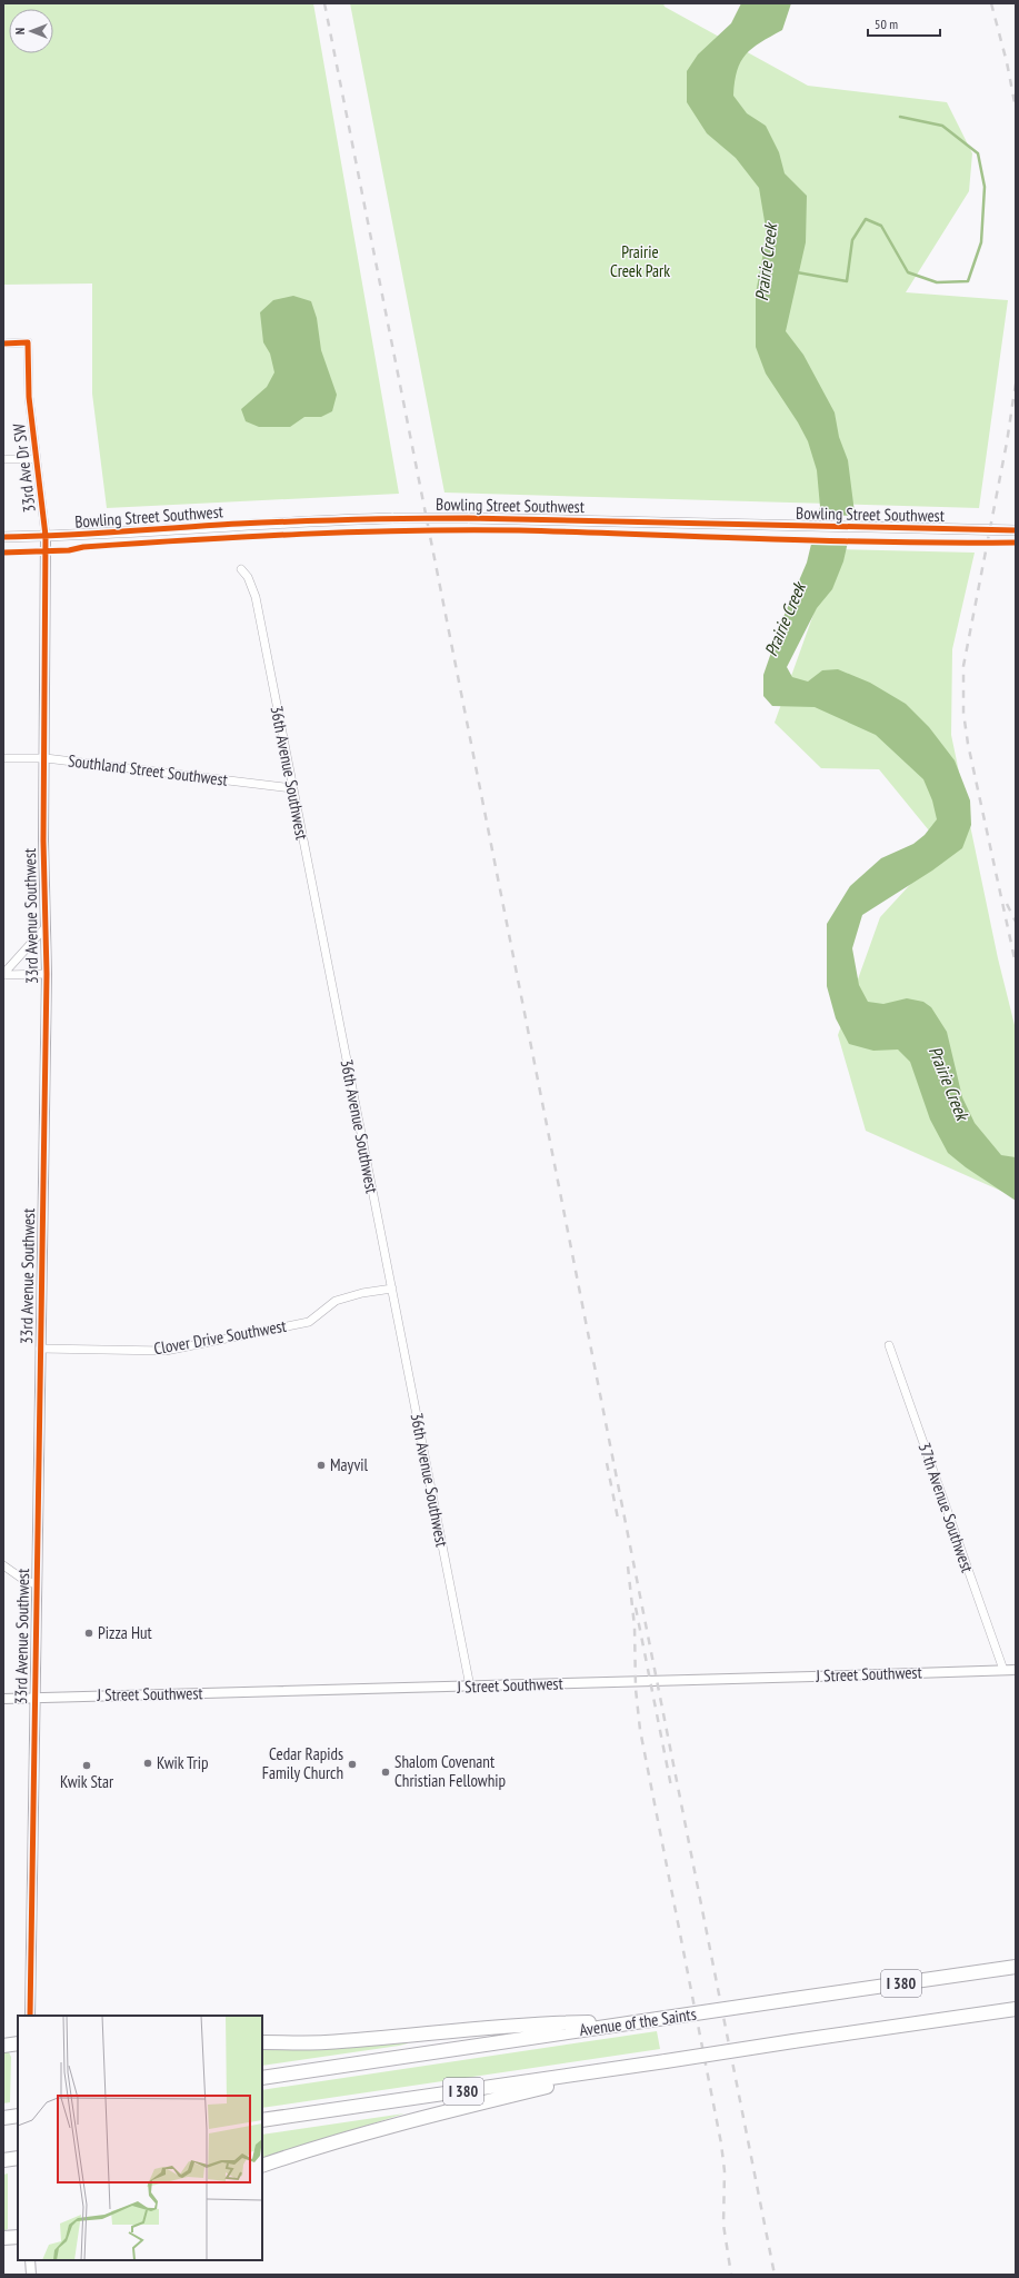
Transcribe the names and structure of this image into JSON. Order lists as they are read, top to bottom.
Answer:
{
  "streets": {
    "highway": ["I 380", "Avenue of the Saints"],
    "main road": ["Bowling Street Southwest"],
    "street": [
      "33rd Ave Dr SW",
      "Southland Street Southwest",
      "36th Avenue Southwest",
      "33rd Avenue Southwest",
      "Clover Drive Southwest",
      "37th Avenue Southwest",
      "J Street Southwest"
    ]
  },
  "crossings": [
    ["33rd Ave Dr SW", "Bowling Street Southwest"],
    ["33rd Ave Dr SW", "33rd Avenue Southwest"],
    ["Bowling Street Southwest", "33rd Avenue Southwest"],
    ["Southland Street Southwest", "36th Avenue Southwest"],
    ["Southland Street Southwest", "33rd Avenue Southwest"],
    ["36th Avenue Southwest", "Clover Drive Southwest"],
    ["36th Avenue Southwest", "J Street Southwest"],
    ["33rd Avenue Southwest", "Clover Drive Southwest"],
    ["33rd Avenue Southwest", "J Street Southwest"],
    ["37th Avenue Southwest", "J Street Southwest"]
  ],
  "water": ["Prairie Creek"],
  "parks": ["Prairie Creek Park"],
  "places": [
    "Mayvil",
    "Pizza Hut",
    "Kwik Trip",
    "Cedar Rapids Family Church",
    "Kwik Star",
    "Shalom Covenant Christian Fellowhip"
  ],
  "scale_bar": "50 m",
  "north": "left"
}
